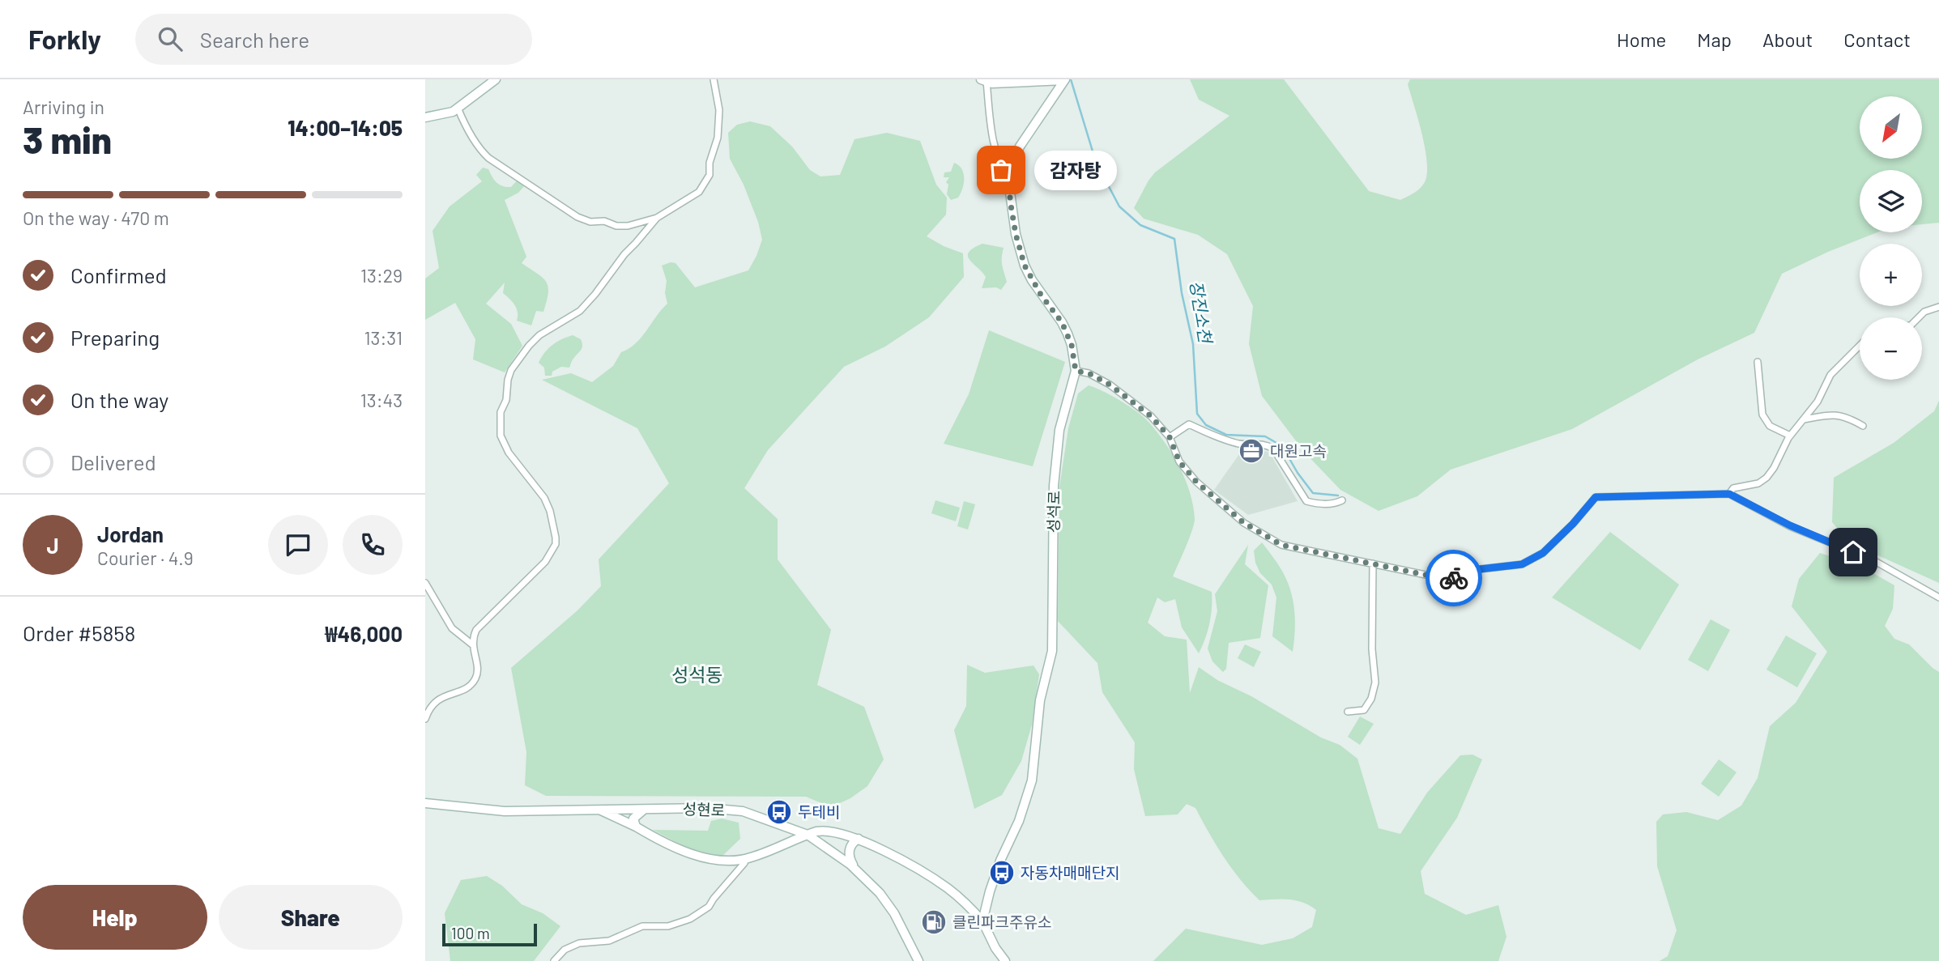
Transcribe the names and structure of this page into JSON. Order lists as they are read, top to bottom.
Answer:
{
  "streets": {
    "street": ["성석로", "성현로"]
  },
  "districts": ["성석동"],
  "water": ["장진소천"],
  "places": {
    "other": ["감자탕"],
    "office": ["대원고속"],
    "bus stop": ["두테비", "자동차매매단지"],
    "fuel station": ["클린파크주유소"]
  },
  "scale_bar": "100 m",
  "north": "bottom left",
  "page": {
    "header": "Forkly",
    "search": "Search here",
    "nav": [
      "Home",
      "Map",
      "About",
      "Contact"
    ],
    "heading": ["3 min", "Arriving in", "14:00–14:05"],
    "panel": [
      "Jordan",
      "Courier · 4.9",
      "Order #5858",
      "₩46,000"
    ],
    "map_buttons": ["+", "−"],
    "bubble": "감자탕",
    "bar": "On the way · 470 m",
    "list": [
      ["Confirmed", "13:29"],
      ["Preparing", "13:31"],
      ["On the way", "13:43"],
      "Delivered"
    ],
    "round": "J",
    "buttons": ["Help", "Share"],
    "scale": "100 m"
  }
}
